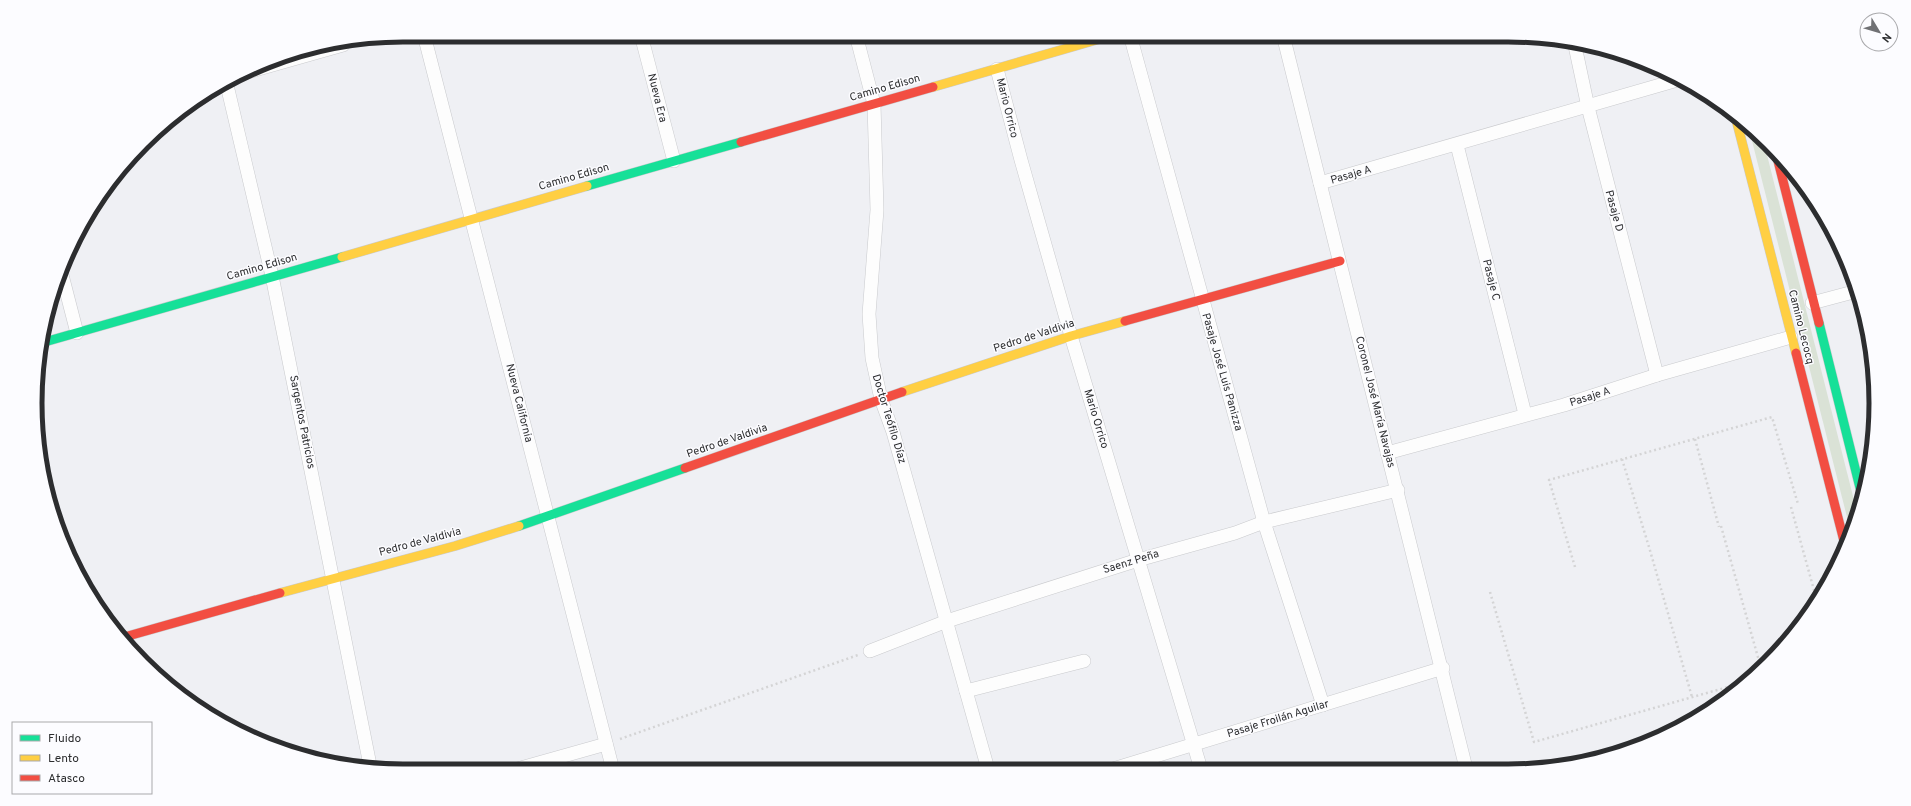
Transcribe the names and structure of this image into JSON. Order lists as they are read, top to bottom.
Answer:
{
  "streets": {
    "street": [
      "Camino Edison",
      "Nueva Era",
      "Mario Orrico",
      "Pasaje A",
      "Pasaje D",
      "Pasaje C",
      "Camino Lecocq",
      "Pedro de Valdivia",
      "Pasaje José Luis Panizza",
      "Coronel José María Navajas",
      "Nueva California",
      "Doctor Teófilo Díaz",
      "Sargentos Patricios",
      "Saenz Peña",
      "Pasaje Froilán Aguilar"
    ]
  },
  "crossings": [
    ["Camino Edison", "Nueva Era"],
    ["Camino Edison", "Mario Orrico"],
    ["Camino Edison", "Nueva California"],
    ["Camino Edison", "Doctor Teófilo Díaz"],
    ["Camino Edison", "Sargentos Patricios"],
    ["Mario Orrico", "Pedro de Valdivia"],
    ["Mario Orrico", "Saenz Peña"],
    ["Mario Orrico", "Pasaje Froilán Aguilar"],
    ["Pasaje A", "Pasaje D"],
    ["Pasaje A", "Pasaje C"],
    ["Pasaje A", "Camino Lecocq"],
    ["Pasaje A", "Coronel José María Navajas"],
    ["Pedro de Valdivia", "Pasaje José Luis Panizza"],
    ["Pedro de Valdivia", "Coronel José María Navajas"],
    ["Pedro de Valdivia", "Nueva California"],
    ["Pedro de Valdivia", "Doctor Teófilo Díaz"],
    ["Pedro de Valdivia", "Sargentos Patricios"],
    ["Pasaje José Luis Panizza", "Saenz Peña"],
    ["Pasaje José Luis Panizza", "Pasaje Froilán Aguilar"],
    ["Coronel José María Navajas", "Saenz Peña"],
    ["Coronel José María Navajas", "Pasaje Froilán Aguilar"],
    ["Doctor Teófilo Díaz", "Saenz Peña"]
  ],
  "legend": ["Fluido", "Lento", "Atasco"],
  "north": "bottom right"
}
